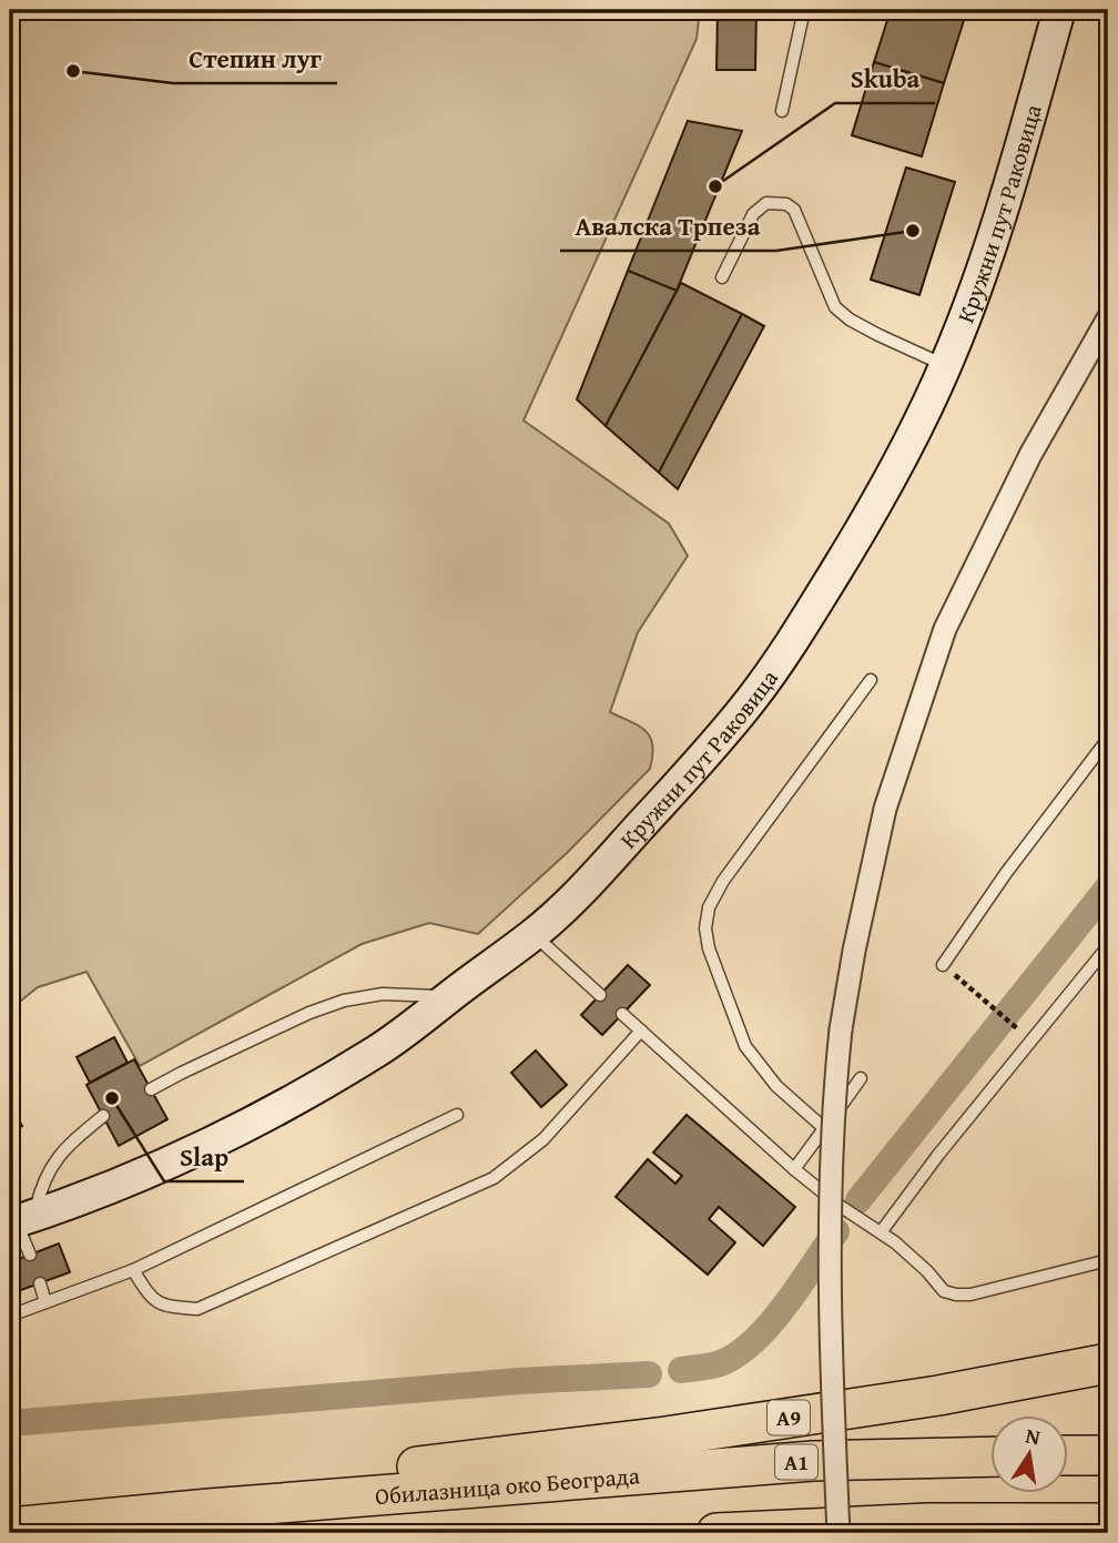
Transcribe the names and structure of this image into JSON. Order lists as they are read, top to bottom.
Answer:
{
  "streets": {
    "highway": ["A9", "A1", "Обилазница око Београда"],
    "main road": ["Кружни пут Раковица"]
  },
  "crossings": [
    ["A9", "Обилазница око Београда"]
  ],
  "places": [
    "Степин луг",
    "Skuba",
    "Авалска Трпеза",
    "Slap"
  ],
  "north": "top"
}
